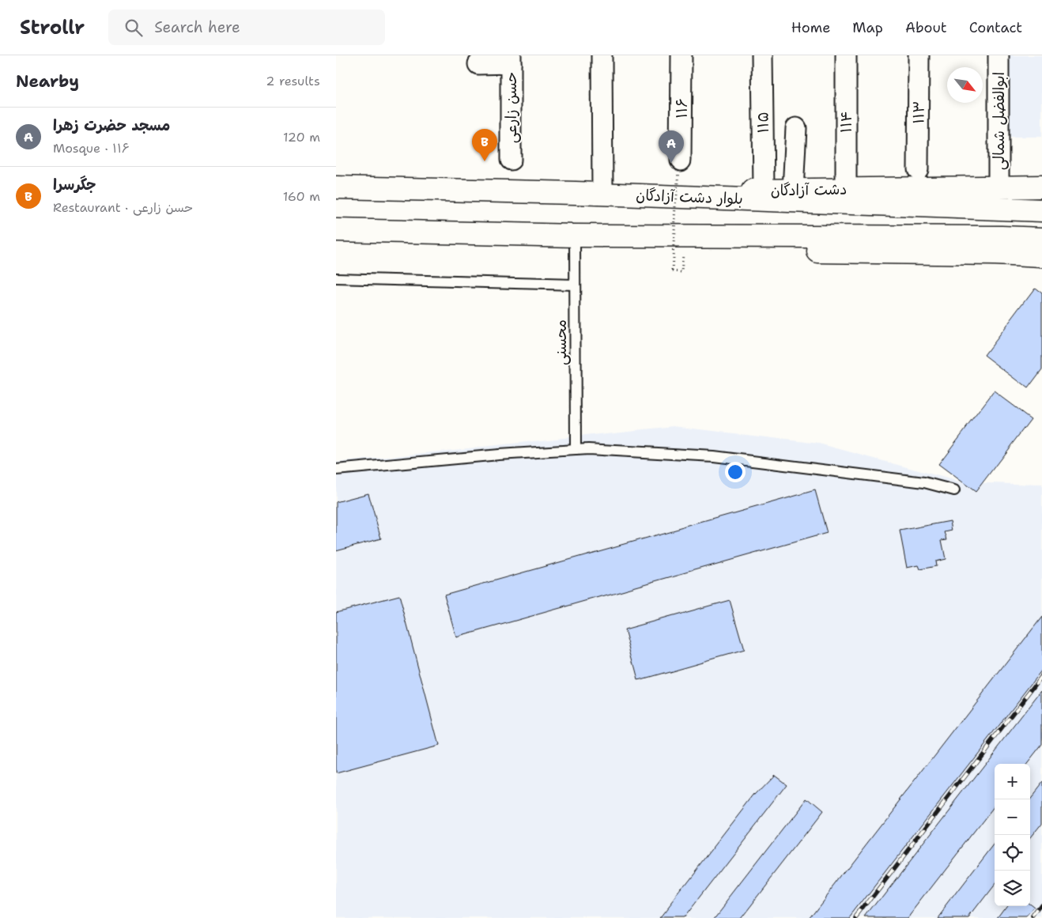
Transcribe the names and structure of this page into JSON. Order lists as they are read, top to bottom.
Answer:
{
  "streets": {
    "main road": ["دشت آزادگان", "بلوار دشت آزادگان"],
    "street": [
      "حسن زارعی",
      "۱۱۶",
      "۱۱۳",
      "ابوالفضل شمالی",
      "۱۱۴",
      "۱۱۵"
    ],
    "lane": ["محسنی"]
  },
  "crossings": [
    ["ابوالفضل شمالی", "دشت آزادگان"],
    ["۱۱۴", "دشت آزادگان"],
    ["۱۱۵", "دشت آزادگان"],
    ["دشت آزادگان", "بلوار دشت آزادگان"]
  ],
  "north": "bottom right",
  "page": {
    "header": "Strollr",
    "search": "Search here",
    "nav": [
      "Home",
      "Map",
      "About",
      "Contact"
    ],
    "heading": ["Nearby", "2 results"],
    "list": [
      {
        "mark": "A",
        "name": "مسجد حضرت زهرا",
        "note": "Mosque · ۱۱۶",
        "value": "120 m"
      },
      {
        "mark": "B",
        "name": "جگرسرا",
        "note": "Restaurant · حسن زارعی",
        "value": "160 m"
      }
    ],
    "pins": ["B", "A"],
    "map_buttons": ["+", "−"]
  }
}
